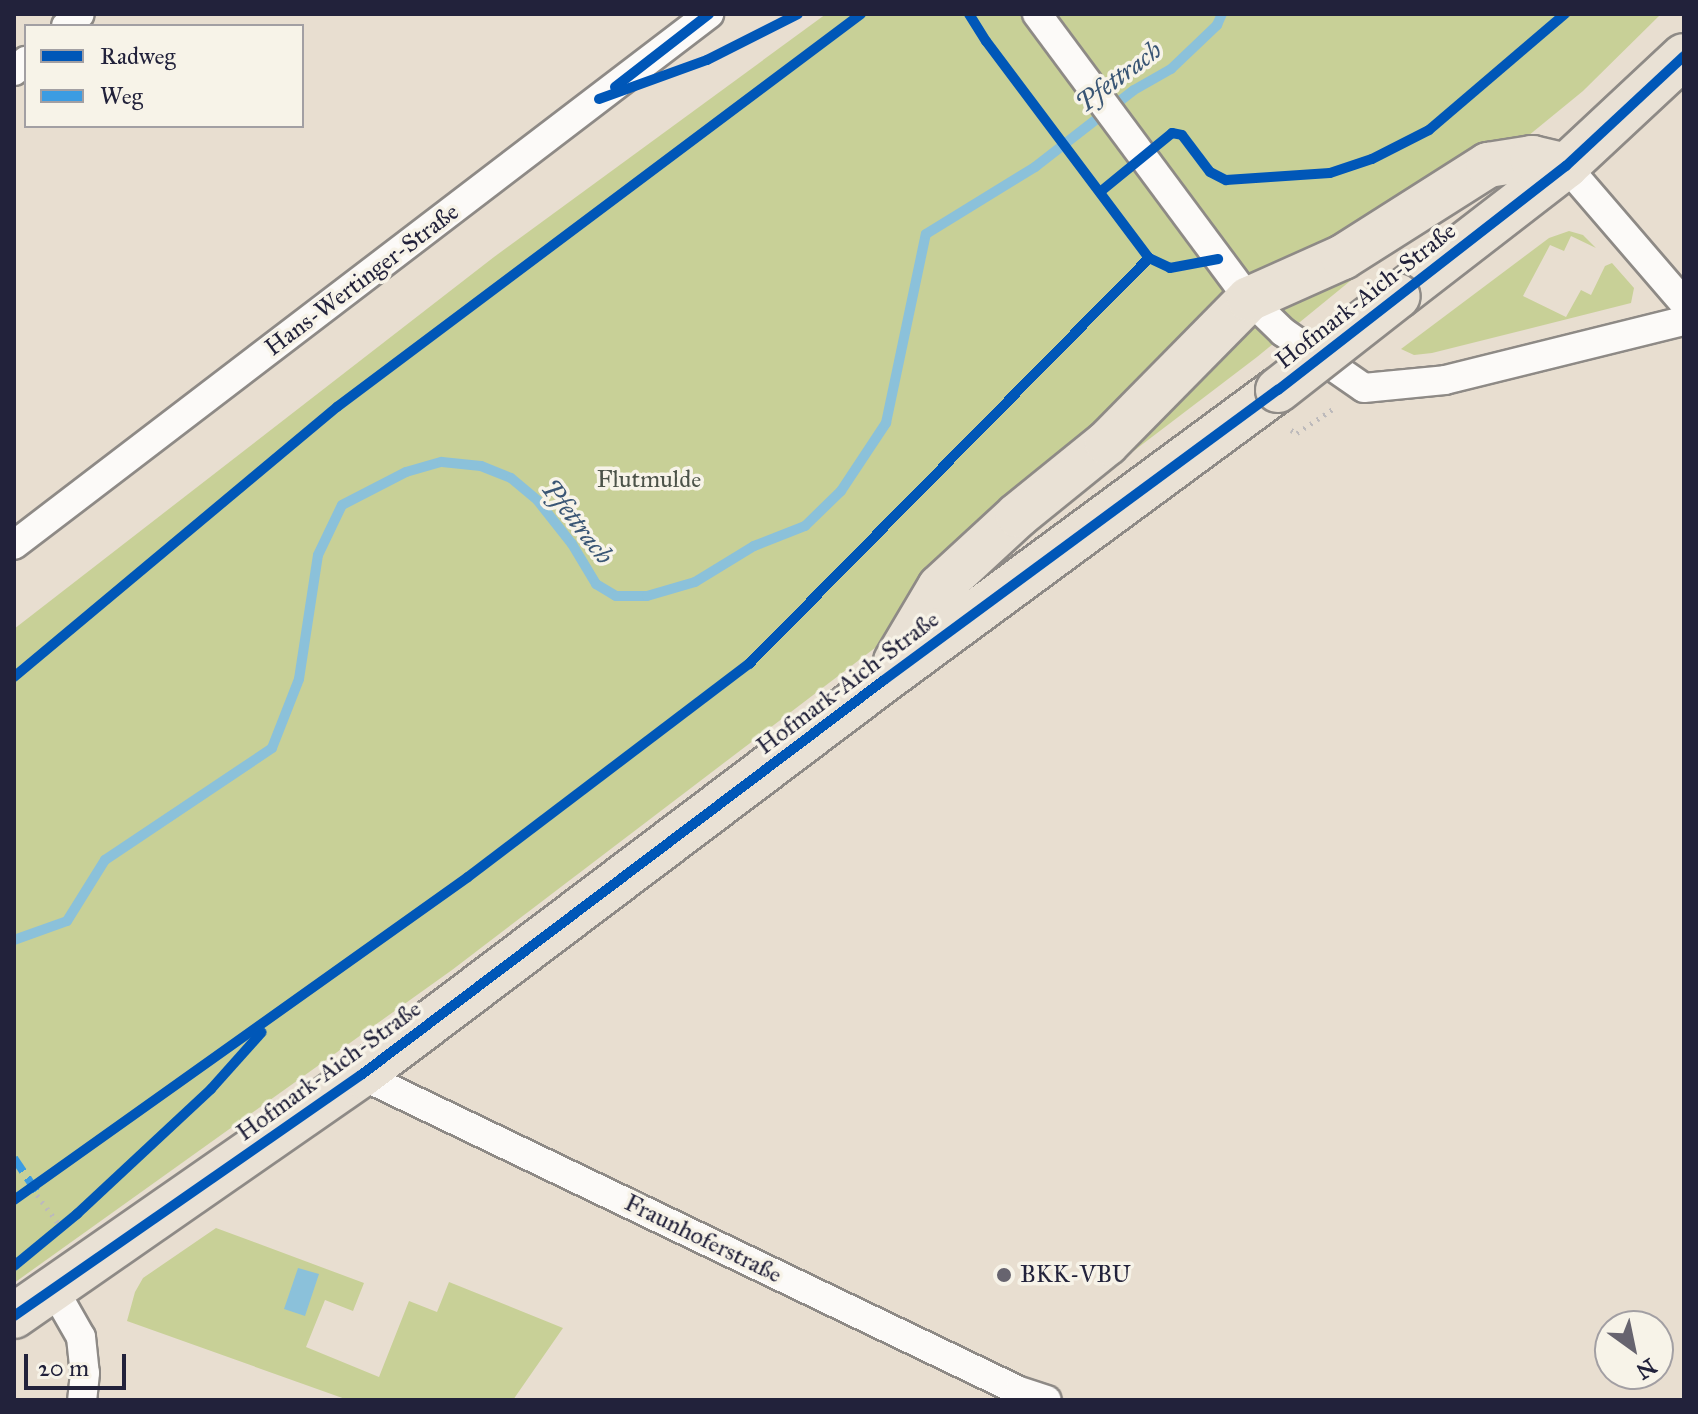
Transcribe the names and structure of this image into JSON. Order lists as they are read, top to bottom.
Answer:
{
  "streets": {
    "main road": ["Hofmark-Aich-Straße"],
    "street": ["Hans-Wertinger-Straße", "Fraunhoferstraße"]
  },
  "crossings": [
    ["Hofmark-Aich-Straße", "Fraunhoferstraße"]
  ],
  "water": ["Pfettrach"],
  "parks": ["Flutmulde"],
  "places": ["BKK-VBU"],
  "legend": ["Radweg", "Weg"],
  "scale_bar": "20 m",
  "north": "bottom right"
}
